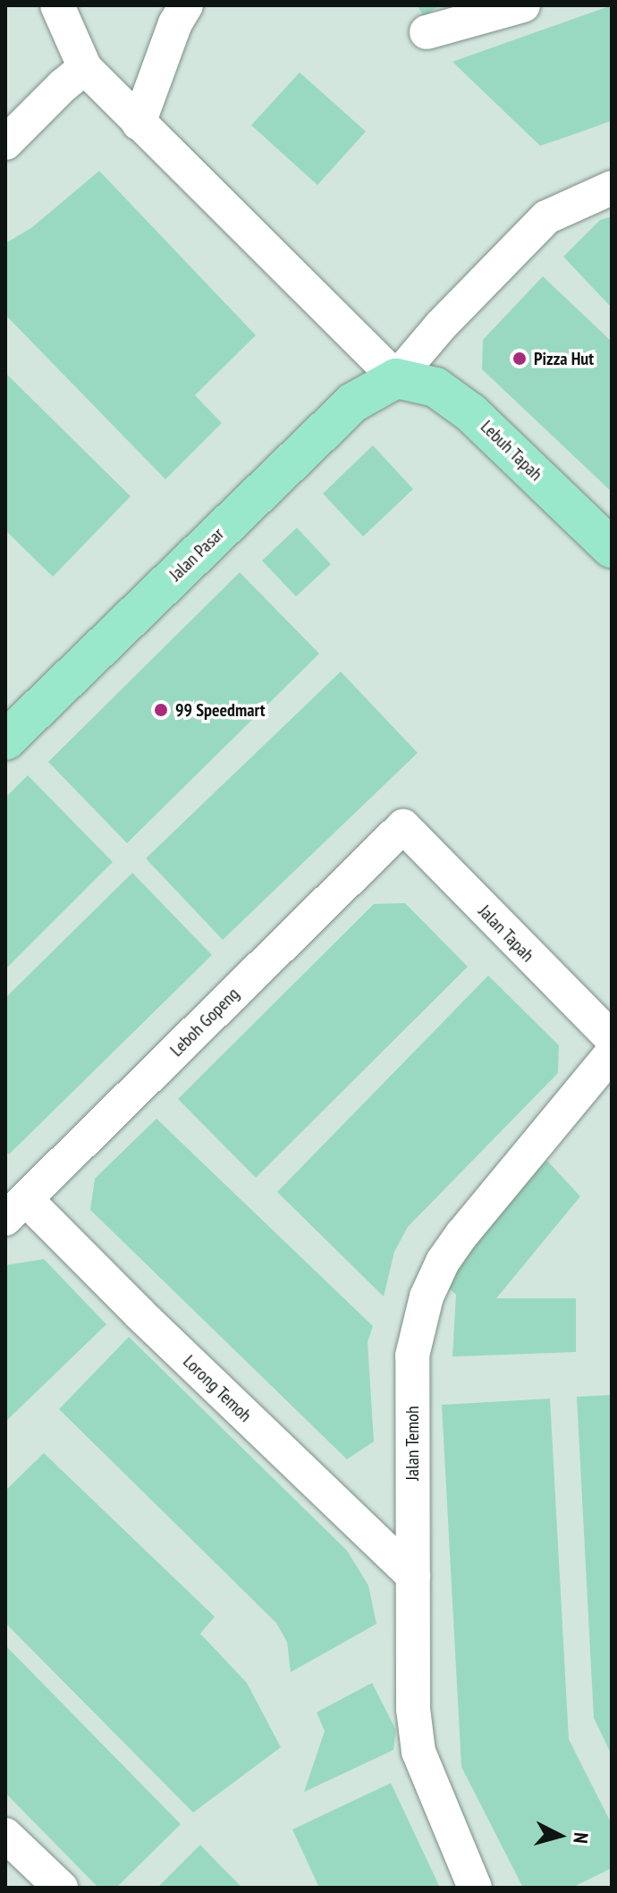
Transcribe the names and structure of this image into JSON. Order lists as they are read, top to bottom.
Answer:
{
  "streets": {
    "highway": ["Lebuh Tapah", "Jalan Pasar"],
    "street": [
      "Jalan Tapah",
      "Leboh Gopeng",
      "Lorong Temoh",
      "Jalan Temoh"
    ]
  },
  "crossings": [
    ["Lebuh Tapah", "Jalan Pasar"],
    ["Jalan Tapah", "Leboh Gopeng"],
    ["Leboh Gopeng", "Lorong Temoh"],
    ["Lorong Temoh", "Jalan Temoh"]
  ],
  "places": ["Pizza Hut", "99 Speedmart"],
  "north": "right"
}
